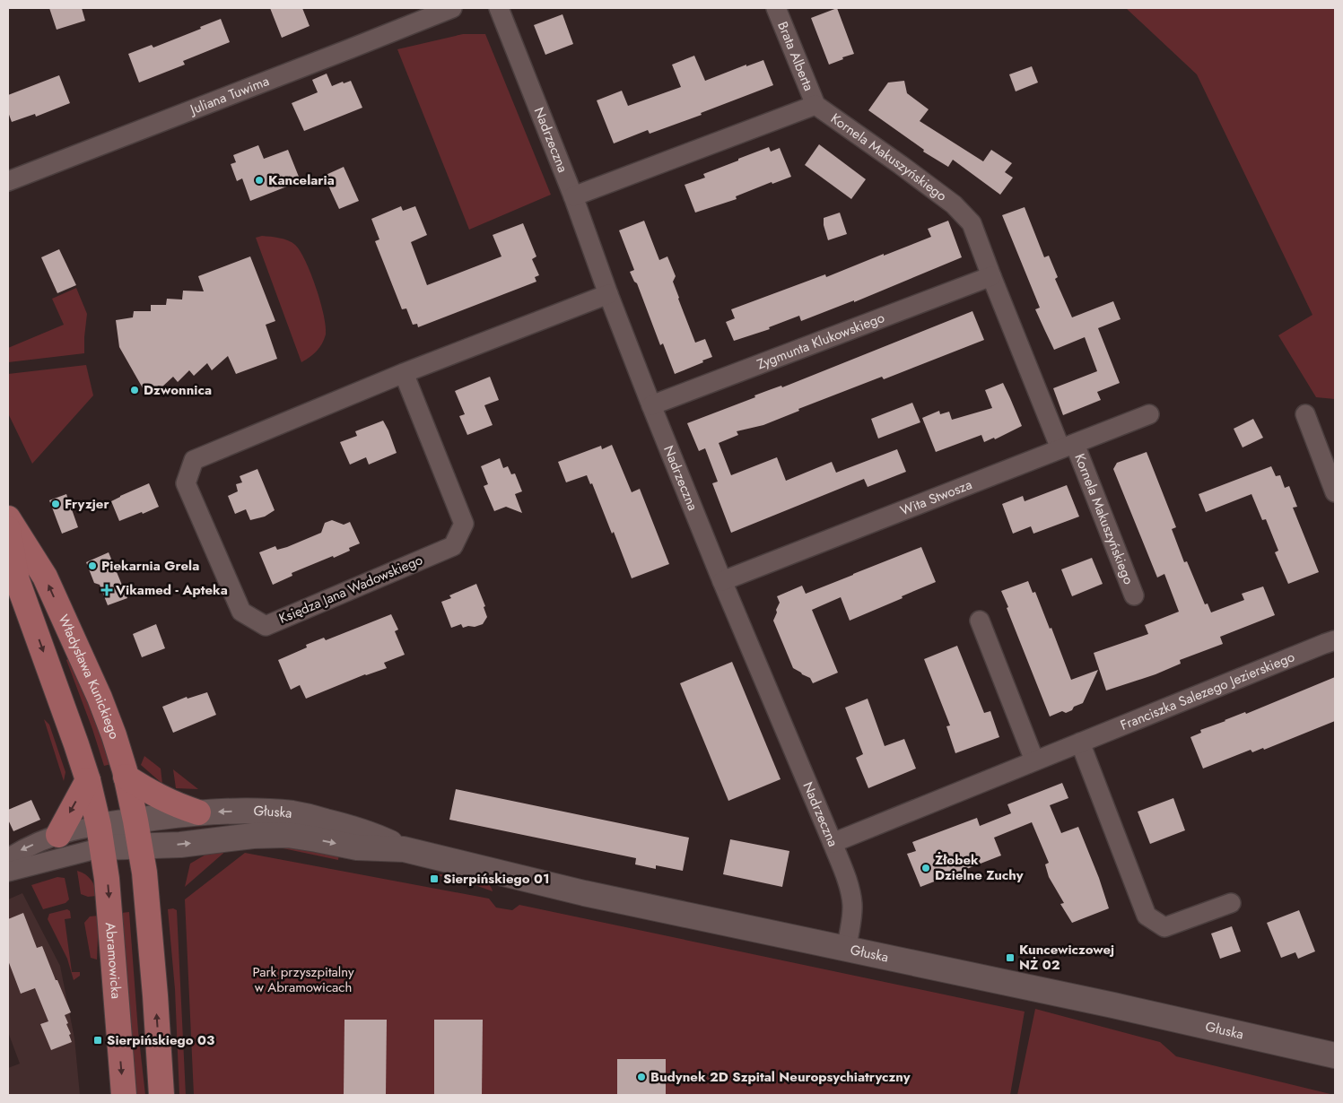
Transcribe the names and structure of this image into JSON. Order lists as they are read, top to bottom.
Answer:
{
  "streets": {
    "main road": ["Władysława Kunickiego", "Abramowicka"],
    "street": [
      "Brata Alberta",
      "Juliana Tuwima",
      "Nadrzeczna",
      "Kornela Makuszyńskiego",
      "Zygmunta Klukowskiego",
      "Wita Stwosza",
      "Księdza Jana Wadowskiego",
      "Franciszka Salezego Jezierskiego",
      "Głuska"
    ]
  },
  "crossings": [
    ["Brata Alberta", "Kornela Makuszyńskiego"],
    ["Nadrzeczna", "Zygmunta Klukowskiego"],
    ["Nadrzeczna", "Wita Stwosza"],
    ["Nadrzeczna", "Księdza Jana Wadowskiego"],
    ["Nadrzeczna", "Franciszka Salezego Jezierskiego"],
    ["Nadrzeczna", "Głuska"],
    ["Kornela Makuszyńskiego", "Zygmunta Klukowskiego"],
    ["Kornela Makuszyńskiego", "Wita Stwosza"],
    ["Władysława Kunickiego", "Głuska"],
    ["Głuska", "Abramowicka"]
  ],
  "parks": ["Park przyszpitalny w Abramowicach"],
  "places": {
    "other": [
      "Kancelaria",
      "Dzwonnica",
      "Fryzjer",
      "Piekarnia Grela",
      "Żłobek Dzielne Zuchy",
      "Budynek 2D Szpital Neuropsychiatryczny"
    ],
    "health": ["Vikamed - Apteka"],
    "transit": ["Sierpińskiego 01", "Kuncewiczowej NŻ 02", "Sierpińskiego 03"]
  }
}
